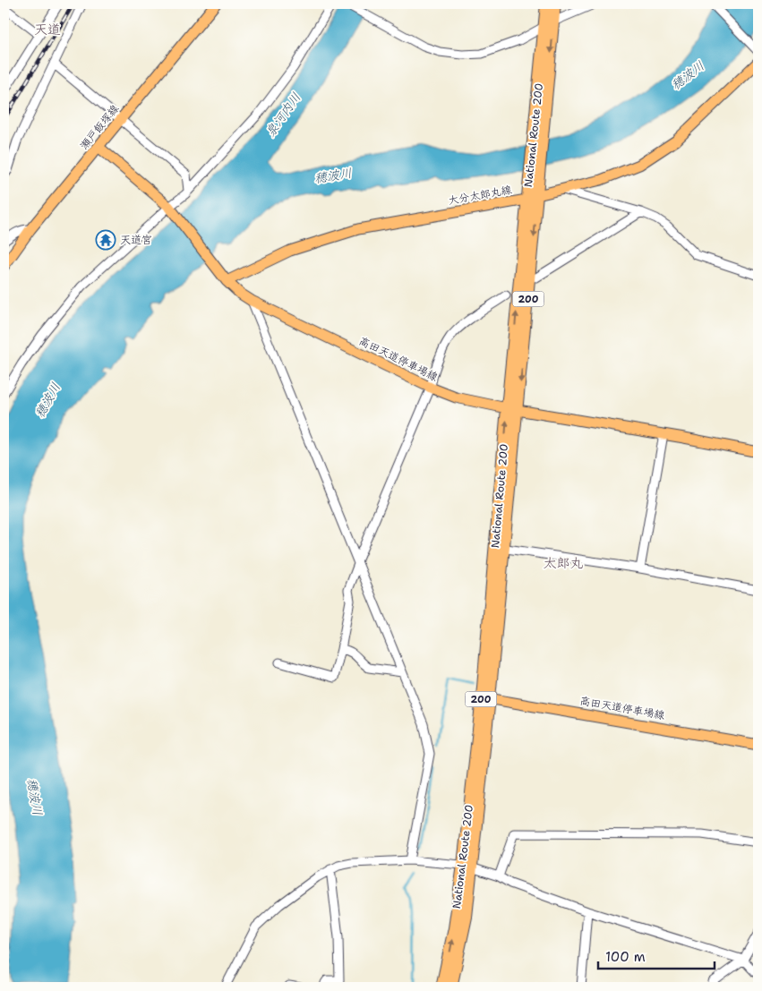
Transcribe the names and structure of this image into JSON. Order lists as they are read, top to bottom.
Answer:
{
  "streets": {
    "highway": ["National Route 200", "200"],
    "main road": ["瀬戸飯塚線", "大分太郎丸線", "高田天道停車場線"]
  },
  "crossings": [
    ["瀬戸飯塚線", "高田天道停車場線"],
    ["National Route 200", "大分太郎丸線"],
    ["National Route 200", "高田天道停車場線"],
    ["大分太郎丸線", "高田天道停車場線"]
  ],
  "districts": ["天道", "太郎丸"],
  "water": ["穂波川", "泉河内川"],
  "places": {
    "temple": ["天道宮"]
  },
  "scale_bar": "100 m"
}
